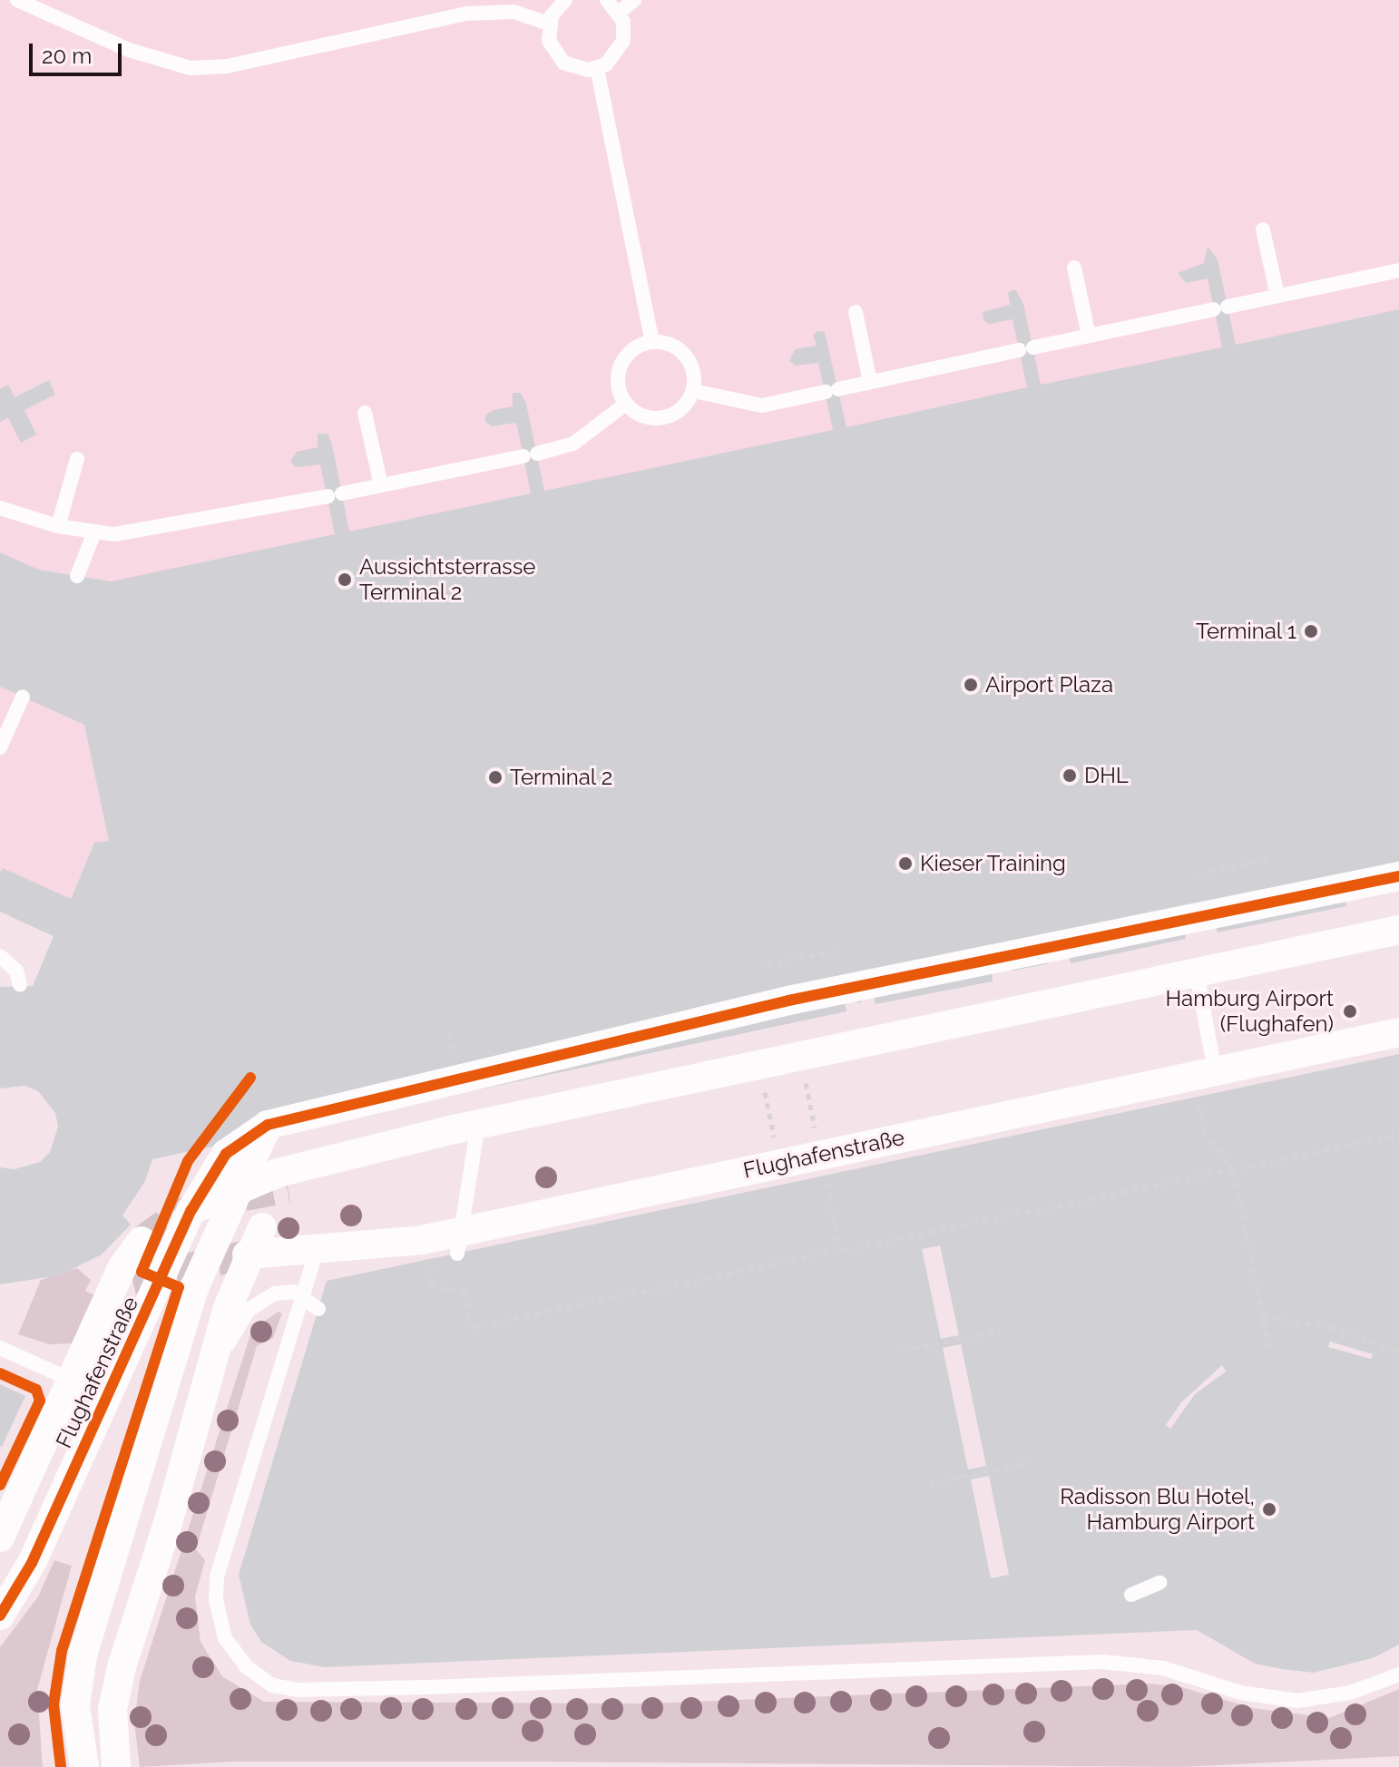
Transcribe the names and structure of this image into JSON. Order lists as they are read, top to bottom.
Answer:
{
  "streets": {
    "street": ["Flughafenstraße"]
  },
  "places": [
    "Aussichtsterrasse Terminal 2",
    "Terminal 1",
    "Airport Plaza",
    "DHL",
    "Terminal 2",
    "Kieser Training",
    "Hamburg Airport (Flughafen)",
    "Radisson Blu Hotel, Hamburg Airport"
  ],
  "scale_bar": "20 m"
}
